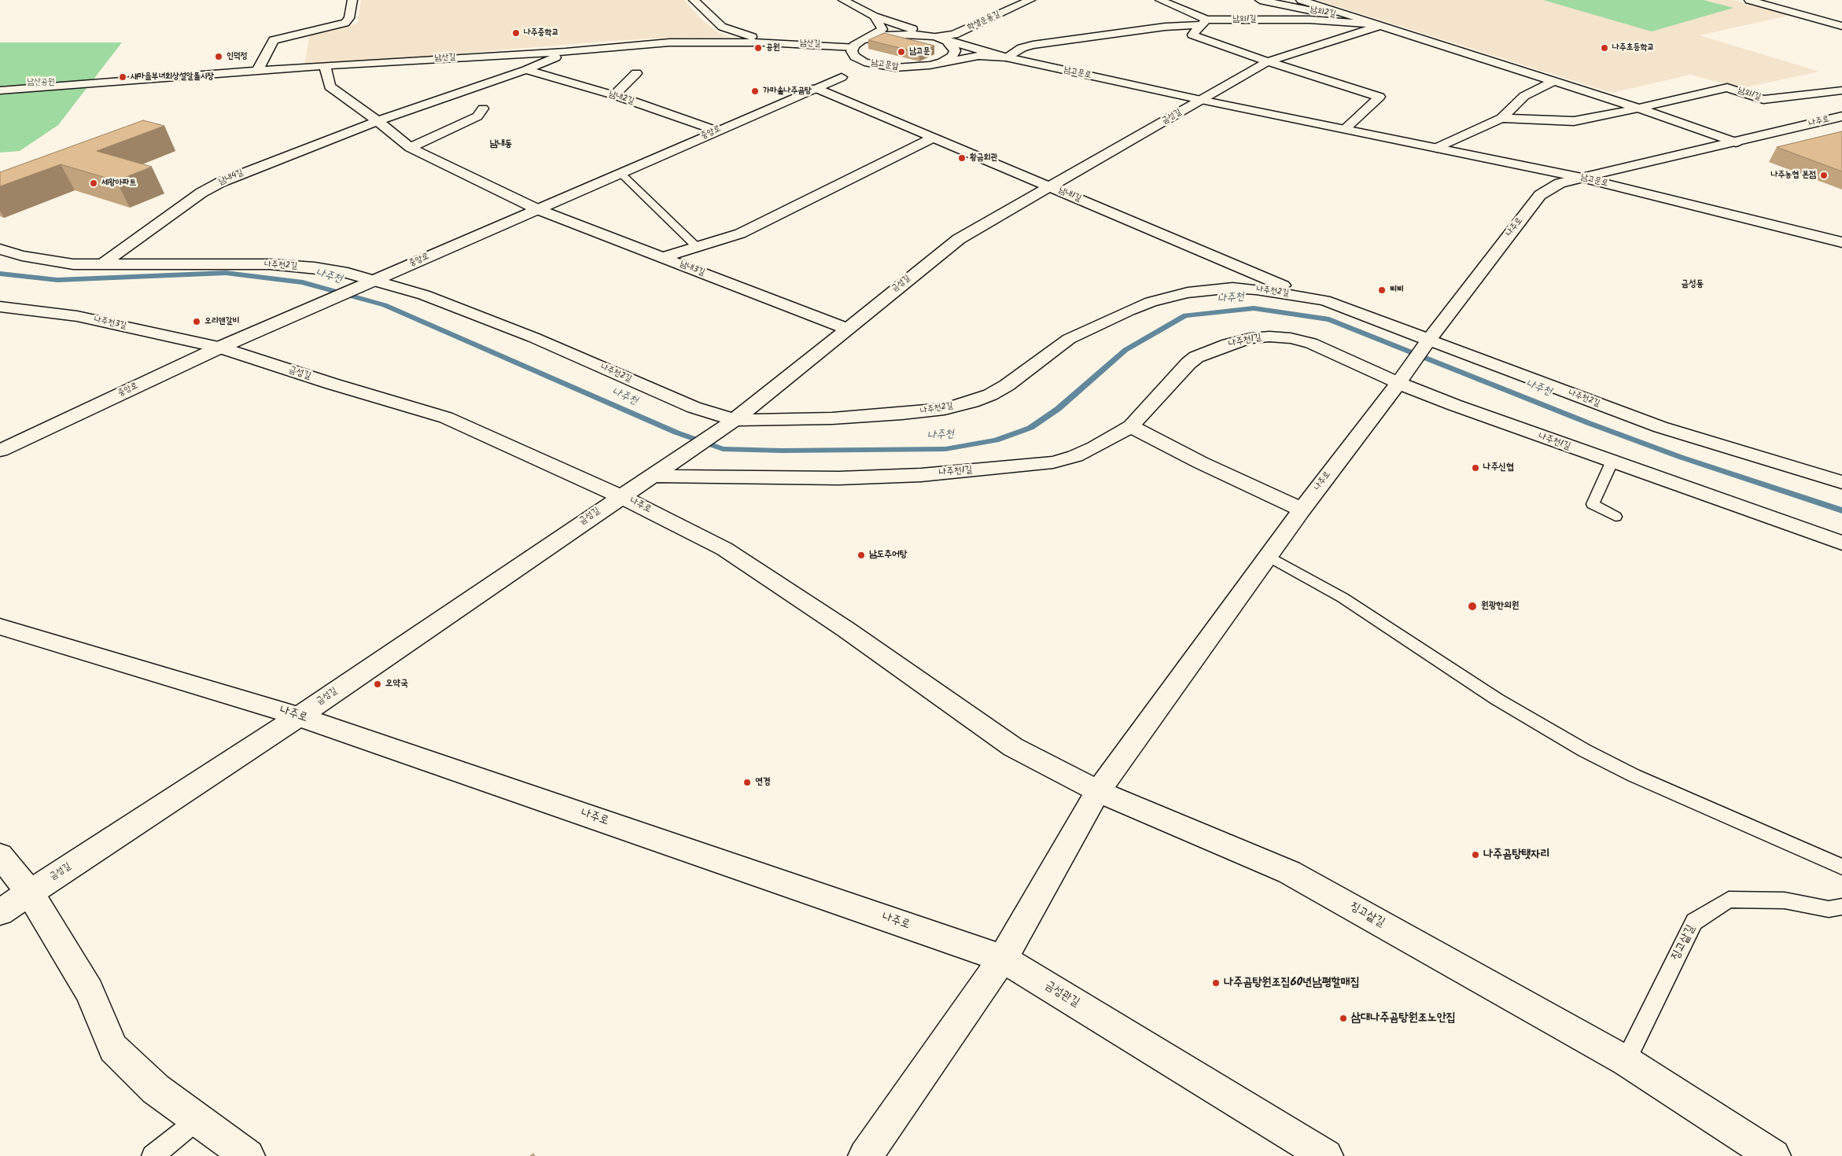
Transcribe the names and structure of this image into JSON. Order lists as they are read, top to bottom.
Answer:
{
  "streets": {
    "street": [
      "남외2길",
      "남외1길",
      "학생운동길",
      "남산길",
      "남고문앞",
      "남고문로",
      "남내2길",
      "금성길",
      "나주로",
      "중앙로",
      "남내4길",
      "남내1길",
      "나주천2길",
      "남내3길",
      "나주천3길",
      "나주천1길",
      "징고샅길",
      "금성관길"
    ]
  },
  "crossings": [
    ["남외2길", "남외1길"],
    ["남외1길", "나주로"],
    ["남산길", "남고문앞"],
    ["남산길", "남내4길"],
    ["남고문앞", "남고문로"],
    ["남고문로", "금성길"],
    ["남고문로", "나주로"],
    ["남내2길", "중앙로"],
    ["남내2길", "남내4길"],
    ["금성길", "나주로"],
    ["금성길", "중앙로"],
    ["금성길", "남내1길"],
    ["금성길", "나주천2길"],
    ["금성길", "남내3길"],
    ["금성길", "나주천3길"],
    ["금성길", "나주천1길"],
    ["나주로", "나주천2길"],
    ["나주로", "나주천1길"],
    ["나주로", "징고샅길"],
    ["나주로", "금성관길"],
    ["중앙로", "남내1길"],
    ["중앙로", "나주천2길"],
    ["중앙로", "남내3길"],
    ["중앙로", "나주천3길"],
    ["남내4길", "나주천2길"],
    ["남내1길", "나주천2길"]
  ],
  "districts": ["남내동", "금성동"],
  "water": ["나주천"],
  "parks": ["남산공원"],
  "places": [
    "나주중학교",
    "공원",
    "나주초등학교",
    "남고문",
    "인덕정",
    "새마을부녀회상설알뜰시장",
    "가마솥나주곰탕",
    "황금회관",
    "나주농협 본점",
    "세왕아파트",
    "삐삐",
    "오리앤갈비",
    "나주신협",
    "남도추어탕",
    "원광한의원",
    "오약국",
    "연경",
    "나주곰탕탯자리",
    "나주곰탕원조집60년남평할매집",
    "삼대나주곰탕원조노안집"
  ]
}
